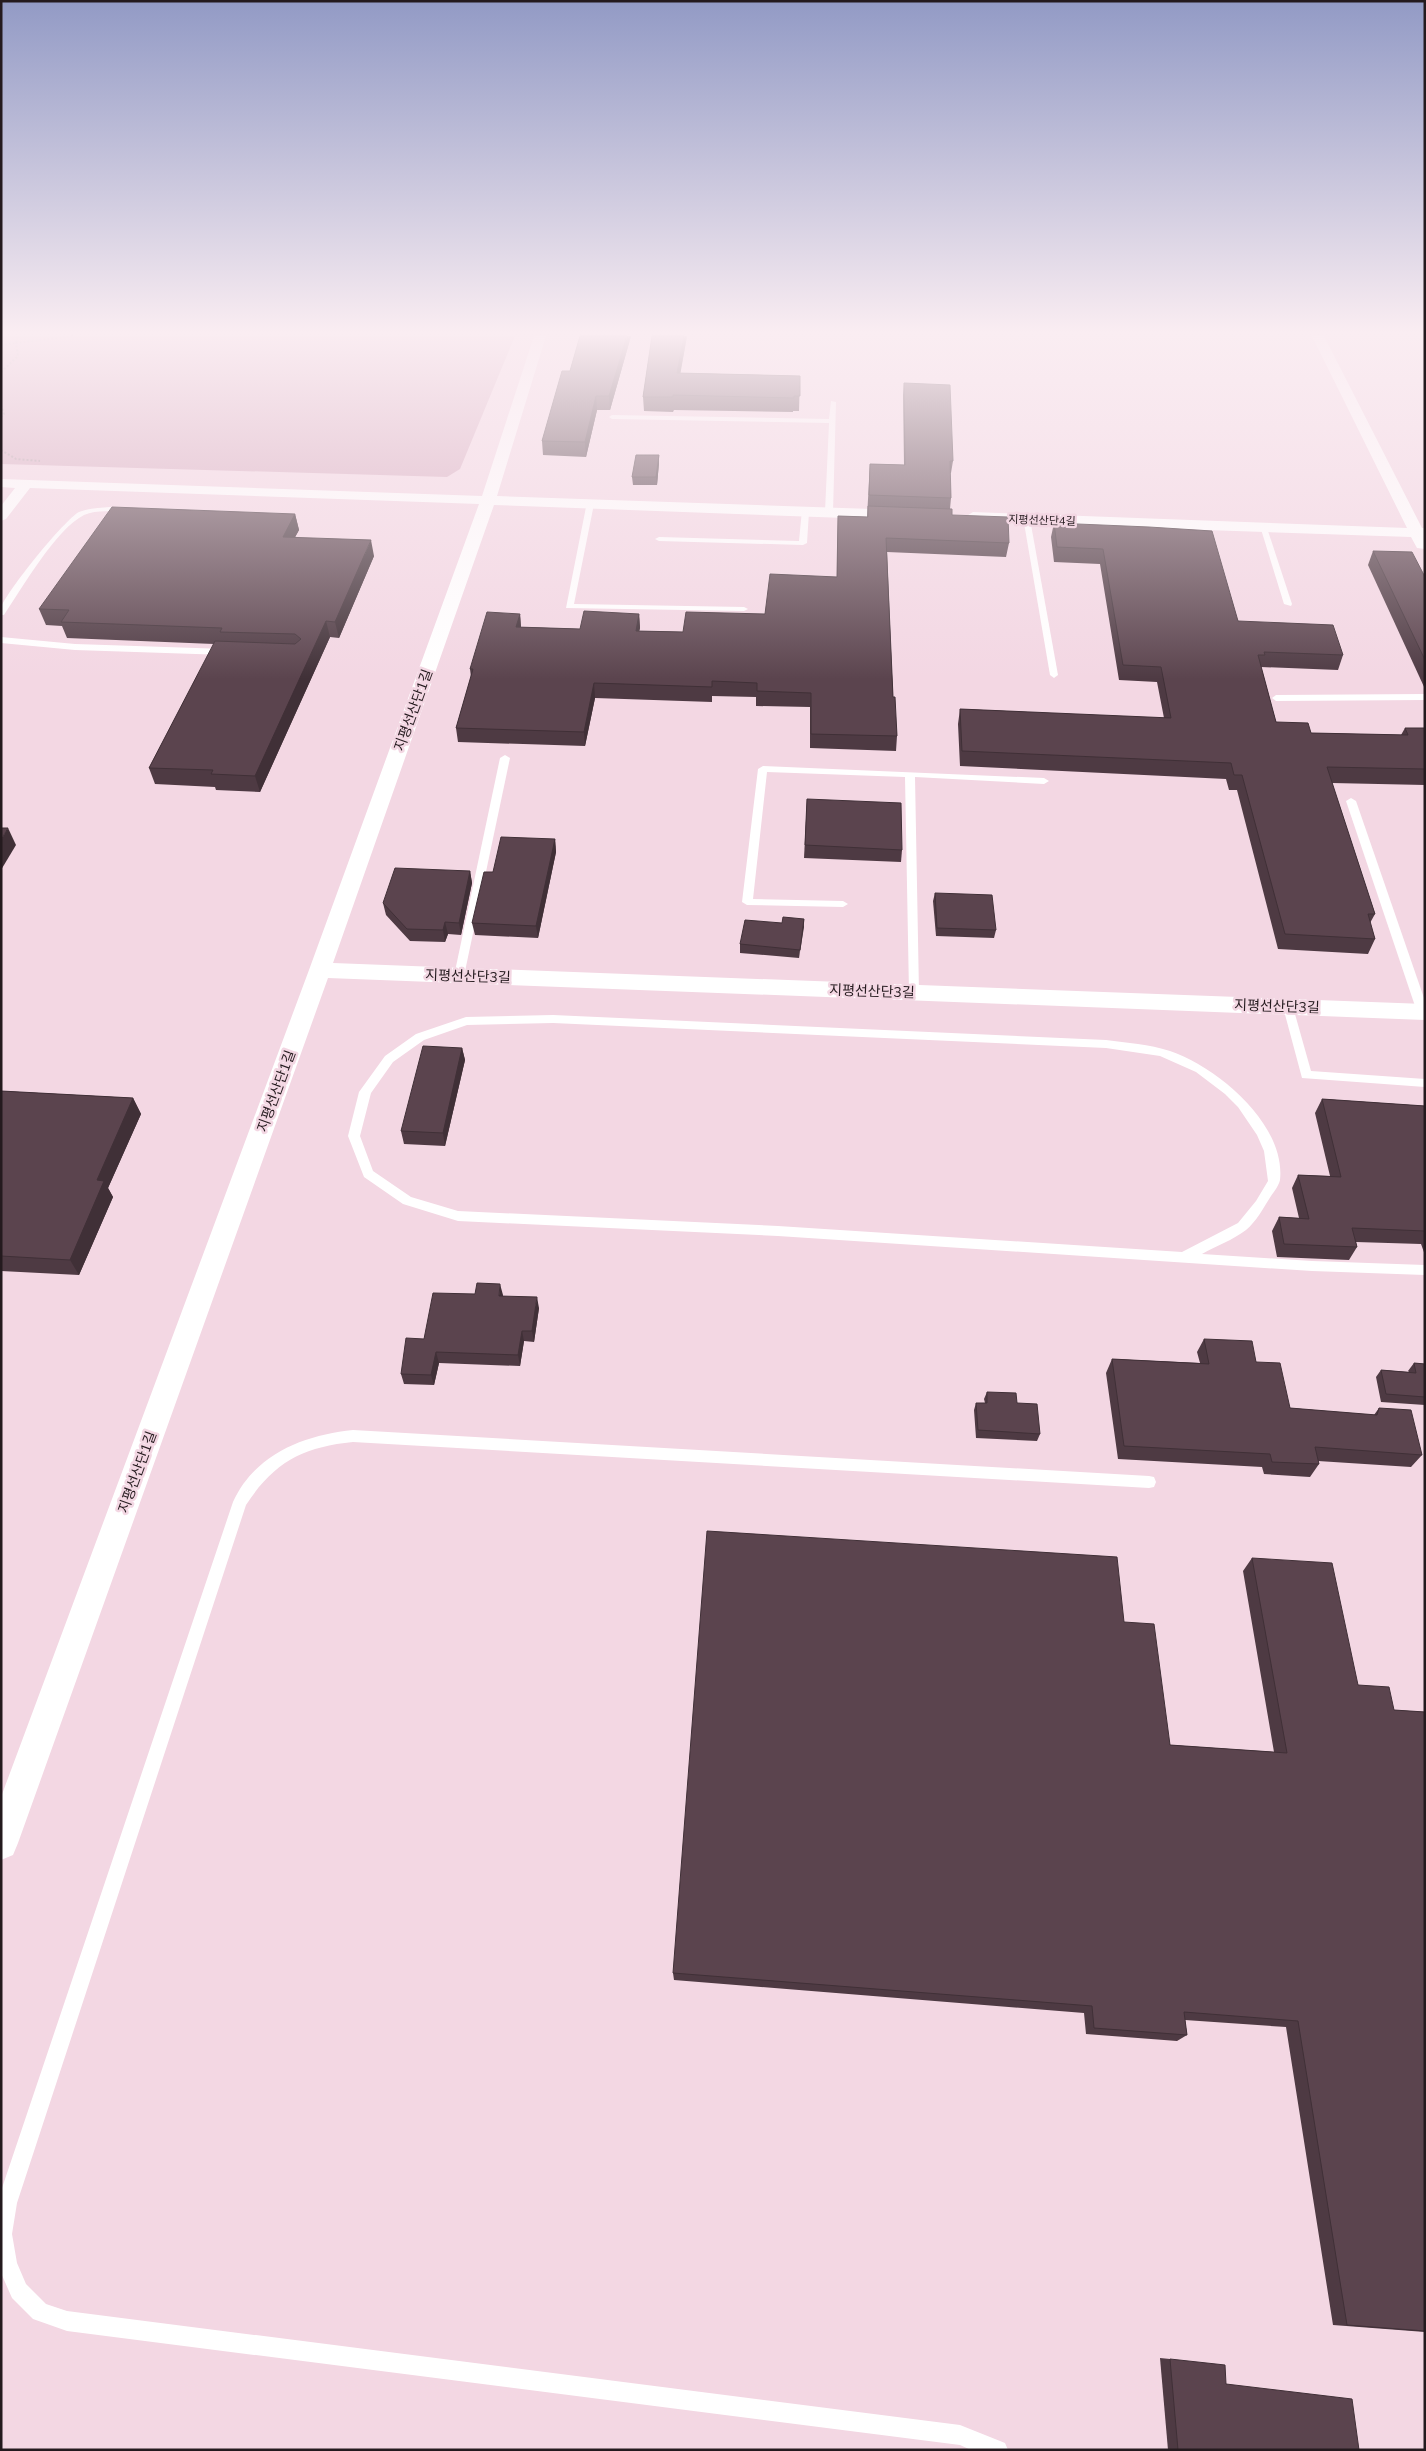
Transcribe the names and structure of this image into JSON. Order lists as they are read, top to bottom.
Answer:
{
  "streets": {
    "street": ["지평선산단4길", "지평선산단1길", "지평선산단3길"]
  },
  "crossings": [
    ["지평선산단1길", "지평선산단3길"]
  ]
}
